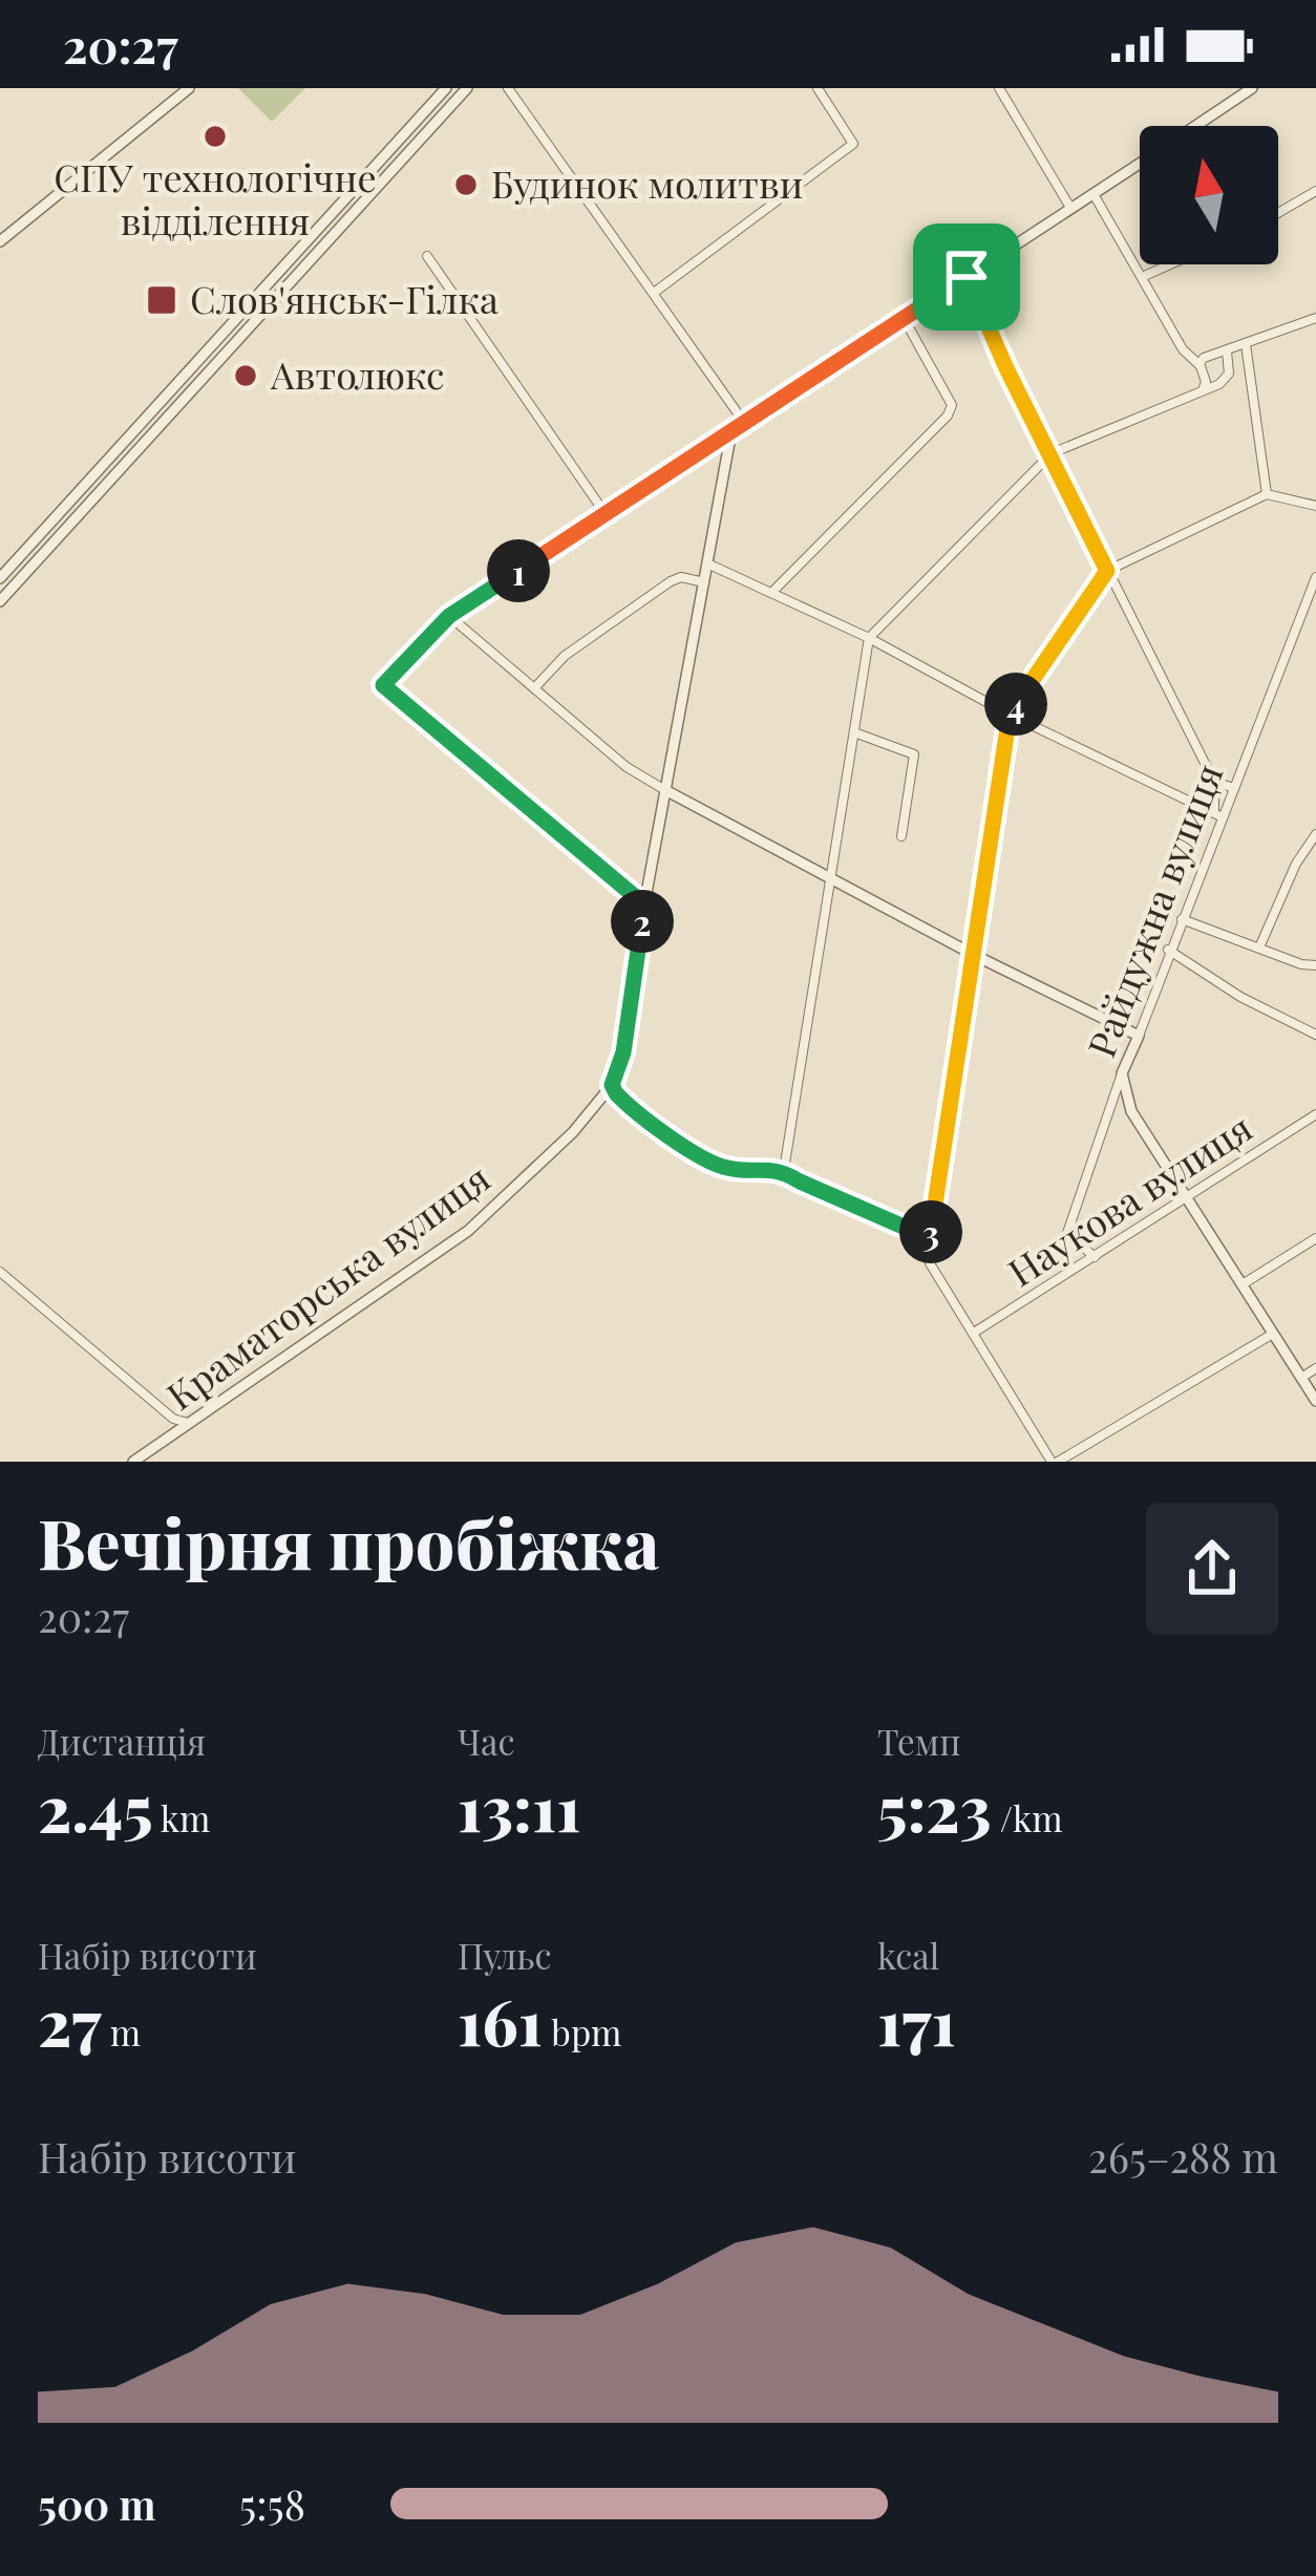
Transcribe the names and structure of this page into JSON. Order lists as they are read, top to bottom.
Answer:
{
  "streets": {
    "street": ["Райдужна вулиця", "Наукова вулиця", "Краматорська вулиця"]
  },
  "crossings": [
    ["Райдужна вулиця", "Наукова вулиця"]
  ],
  "places": {
    "other": ["СПУ технологічне відділення", "Будинок молитви", "Автолюкс"],
    "transit": ["Слов'янськ-Гілка"]
  },
  "north": "top",
  "page": {
    "status": "20:27",
    "pins": [
      "1",
      "4",
      "2",
      "3"
    ],
    "heading": ["Вечірня пробіжка", "20:27"],
    "stats": [
      ["Дистанція", "2.45 km"],
      ["Час", "13:11"],
      ["Темп", "5:23 /km"],
      ["Набір висоти", "27 m"],
      ["Пульс", "161 bpm"],
      ["kcal", "171"]
    ],
    "chart": ["Набір висоти", "265–288 m"],
    "list": [
      {
        "name": "500 m",
        "note": "5:58"
      }
    ]
  }
}
